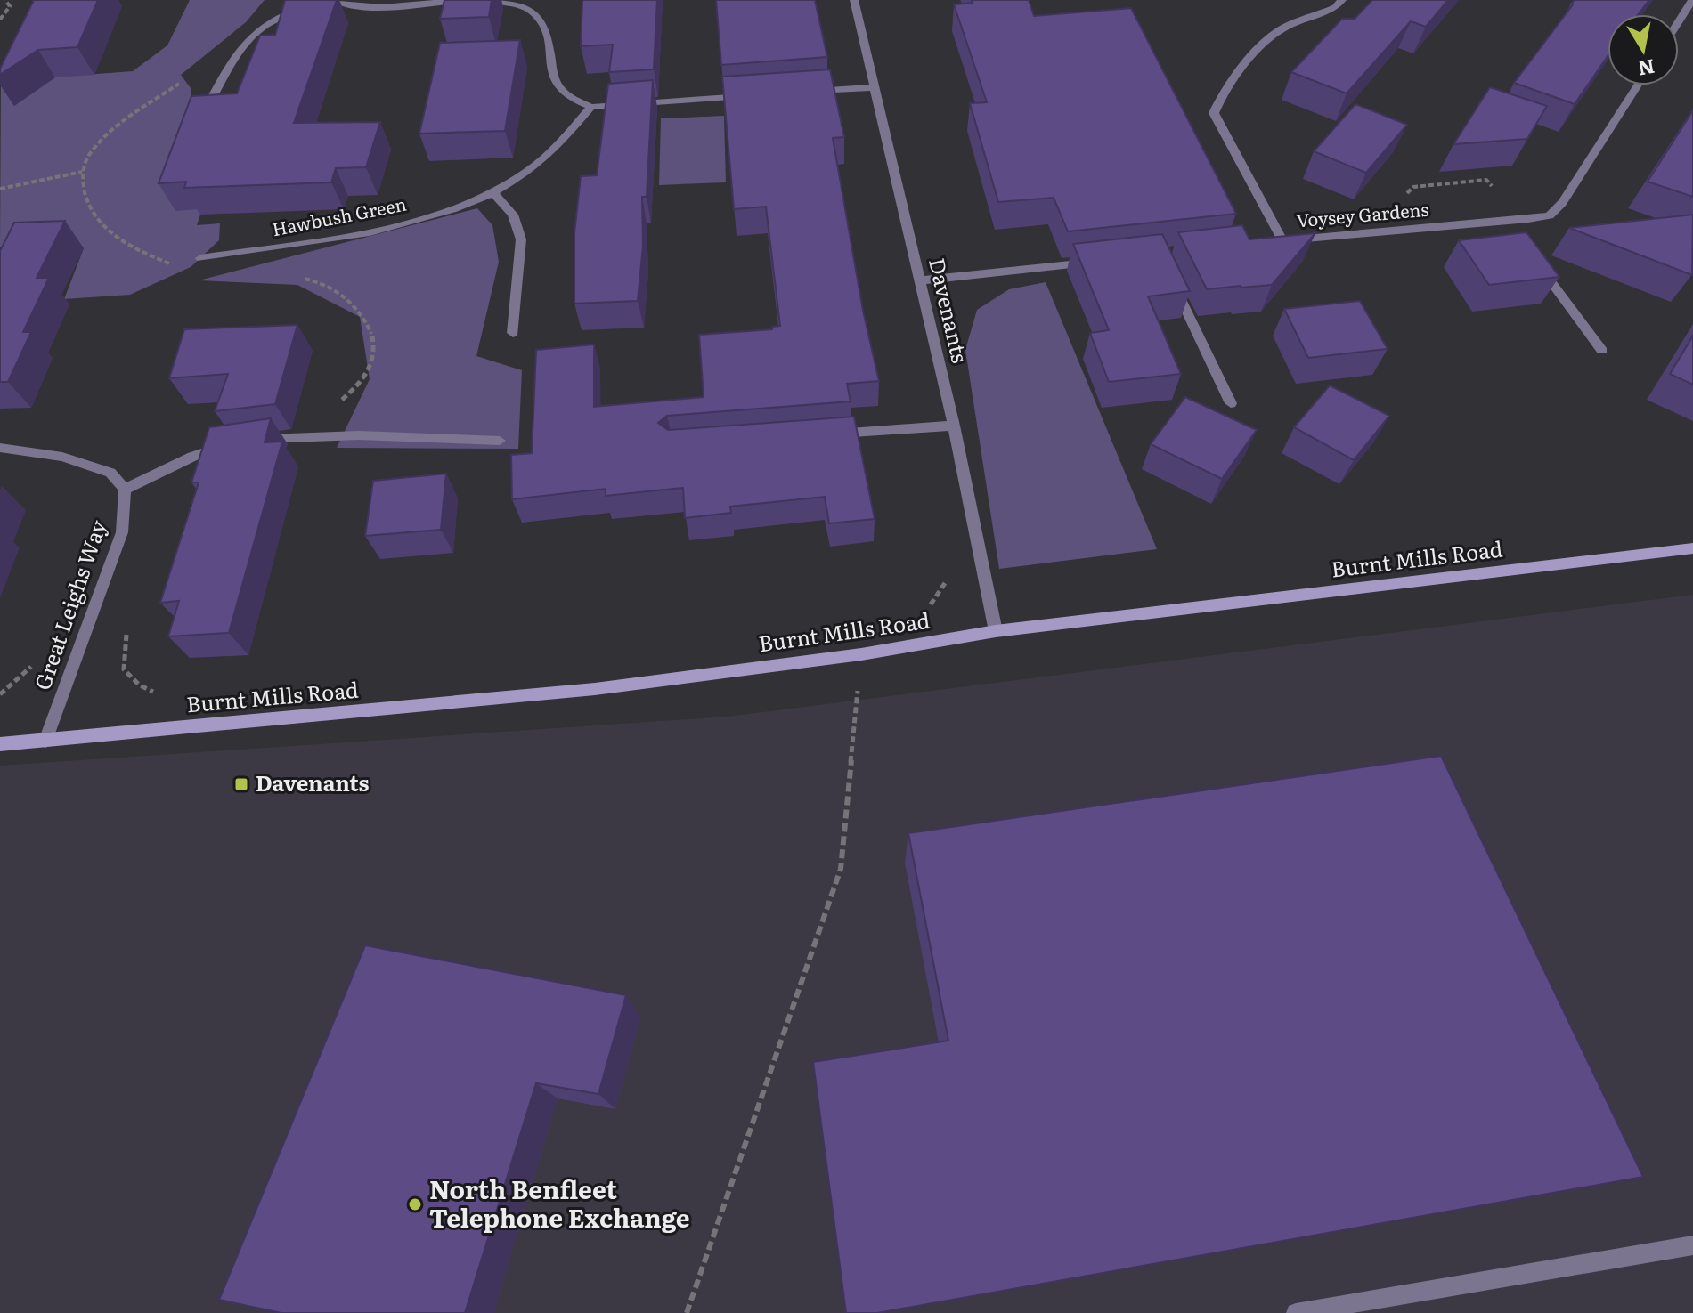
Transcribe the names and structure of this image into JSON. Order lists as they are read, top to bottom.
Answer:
{
  "streets": {
    "street": [
      "Voysey Gardens",
      "Hawbush Green",
      "Davenants",
      "Burnt Mills Road",
      "Great Leighs Way"
    ]
  },
  "crossings": [
    ["Davenants", "Burnt Mills Road"],
    ["Burnt Mills Road", "Great Leighs Way"]
  ],
  "places": {
    "transit": ["Davenants"],
    "other": ["North Benfleet Telephone Exchange"]
  },
  "north": "bottom"
}
